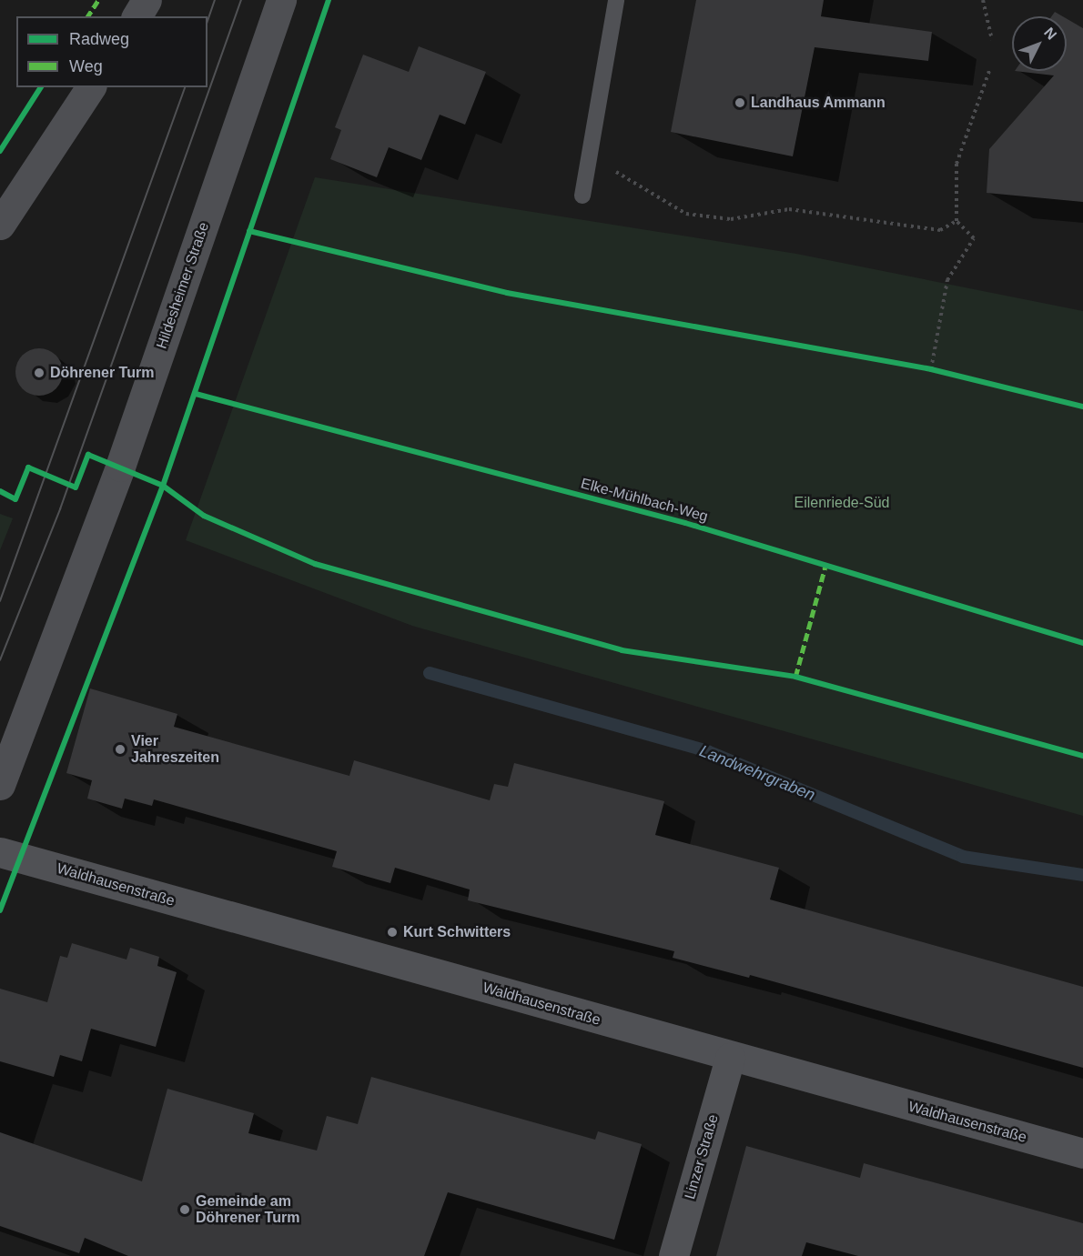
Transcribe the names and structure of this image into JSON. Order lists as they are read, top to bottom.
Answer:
{
  "streets": {
    "main road": ["Hildesheimer Straße"],
    "street": ["Waldhausenstraße", "Linzer Straße"],
    "cycle path": ["Elke-Mühlbach-Weg"]
  },
  "crossings": [
    ["Waldhausenstraße", "Linzer Straße"]
  ],
  "water": ["Landwehrgraben"],
  "parks": ["Eilenriede-Süd"],
  "places": [
    "Landhaus Ammann",
    "Döhrener Turm",
    "Vier Jahreszeiten",
    "Kurt Schwitters",
    "Gemeinde am Döhrener Turm"
  ],
  "legend": ["Radweg", "Weg"],
  "north": "top right"
}
